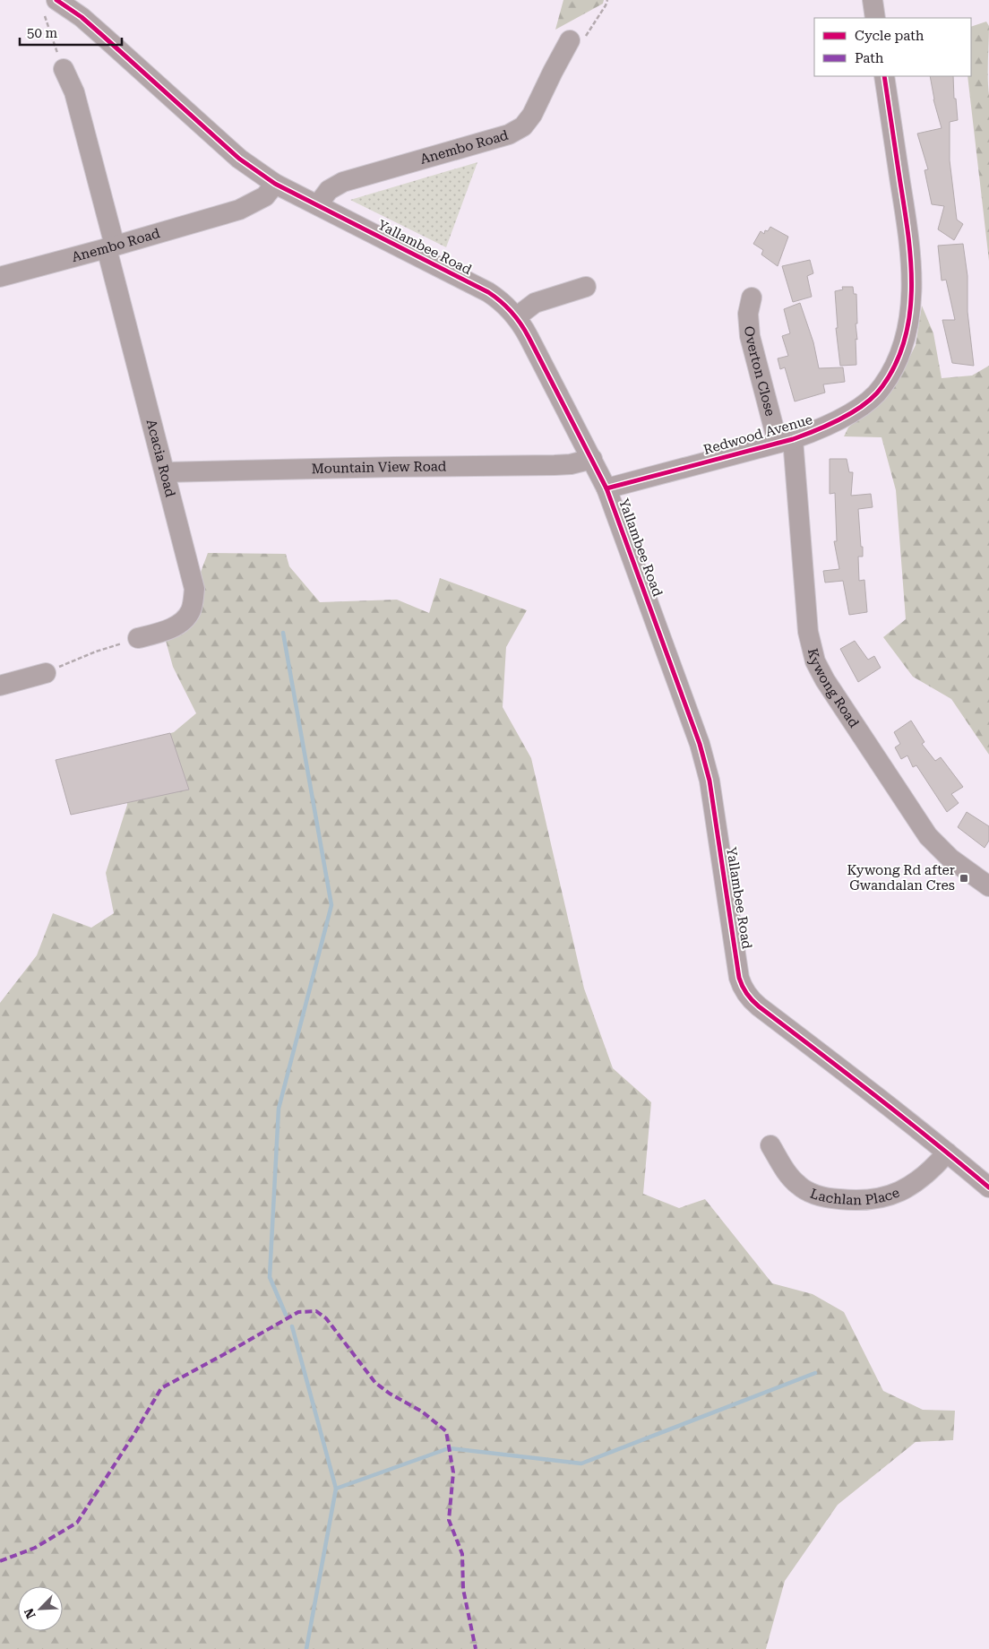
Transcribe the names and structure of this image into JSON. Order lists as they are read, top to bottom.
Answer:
{
  "streets": {
    "street": [
      "Anembo Road",
      "Yallambee Road",
      "Overton Close",
      "Redwood Avenue",
      "Acacia Road",
      "Mountain View Road",
      "Kywong Road",
      "Lachlan Place"
    ]
  },
  "crossings": [
    ["Anembo Road", "Yallambee Road"],
    ["Anembo Road", "Acacia Road"],
    ["Yallambee Road", "Redwood Avenue"],
    ["Yallambee Road", "Mountain View Road"],
    ["Yallambee Road", "Lachlan Place"],
    ["Overton Close", "Redwood Avenue"],
    ["Overton Close", "Kywong Road"],
    ["Redwood Avenue", "Kywong Road"],
    ["Acacia Road", "Mountain View Road"]
  ],
  "places": {
    "transit": ["Kywong Rd after Gwandalan Cres"]
  },
  "legend": ["Cycle path", "Path"],
  "scale_bar": "50 m",
  "north": "bottom left"
}
